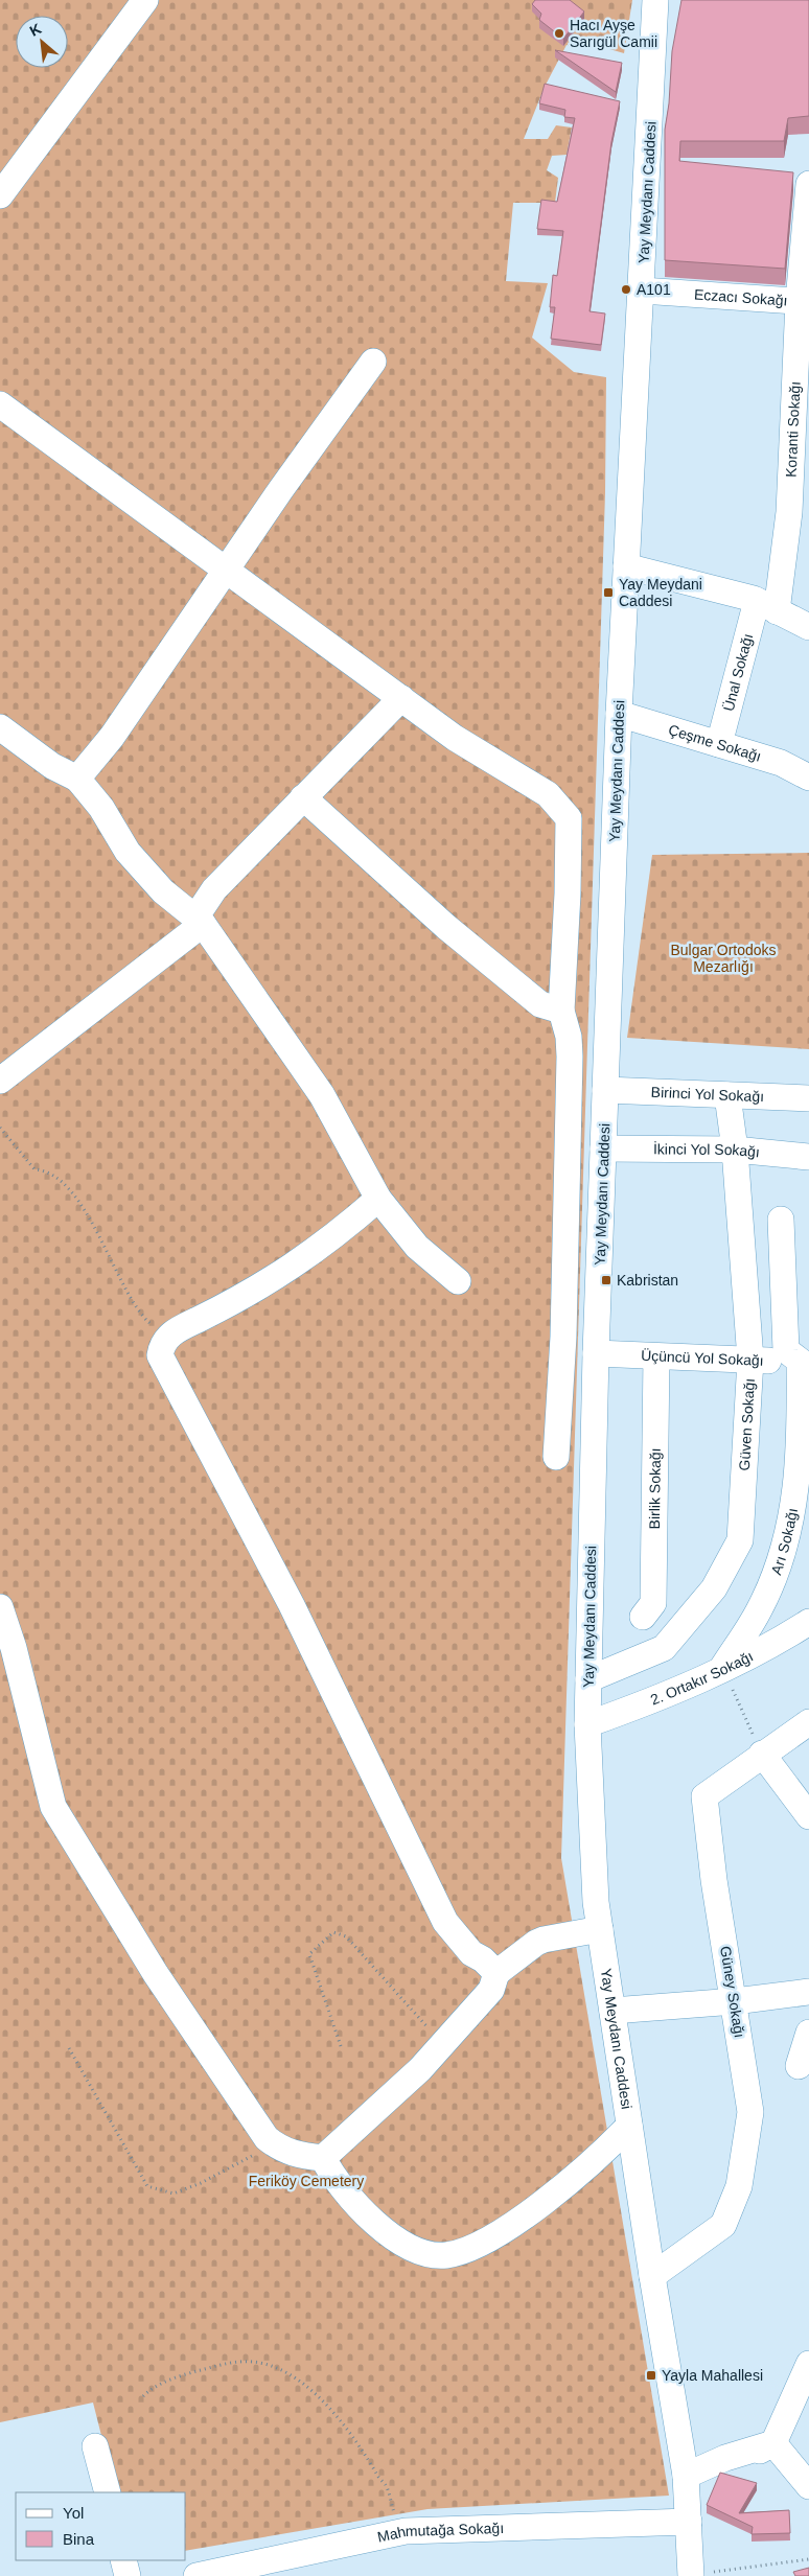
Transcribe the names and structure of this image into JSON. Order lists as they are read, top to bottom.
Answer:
{
  "streets": {
    "street": [
      "Yay Meydanı Caddesi",
      "Eczacı Sokağı",
      "Koranti Sokağı",
      "Ünal Sokağı",
      "Çeşme Sokağı",
      "Birinci Yol Sokağı",
      "İkinci Yol Sokağı",
      "Üçüncü Yol Sokağı",
      "Güven Sokağı",
      "Birlik Sokağı",
      "Arı Sokağı",
      "2. Ortakır Sokağı",
      "Güney Sokağı",
      "Mahmutağa Sokağı"
    ]
  },
  "crossings": [
    ["Yay Meydanı Caddesi", "Eczacı Sokağı"],
    ["Yay Meydanı Caddesi", "Çeşme Sokağı"],
    ["Yay Meydanı Caddesi", "Birinci Yol Sokağı"],
    ["Yay Meydanı Caddesi", "İkinci Yol Sokağı"],
    ["Yay Meydanı Caddesi", "Üçüncü Yol Sokağı"],
    ["Yay Meydanı Caddesi", "Güven Sokağı"],
    ["Yay Meydanı Caddesi", "2. Ortakır Sokağı"],
    ["Yay Meydanı Caddesi", "Güney Sokağı"],
    ["Yay Meydanı Caddesi", "Mahmutağa Sokağı"],
    ["Eczacı Sokağı", "Koranti Sokağı"],
    ["Koranti Sokağı", "Ünal Sokağı"],
    ["Ünal Sokağı", "Çeşme Sokağı"],
    ["Birinci Yol Sokağı", "Güven Sokağı"],
    ["İkinci Yol Sokağı", "Güven Sokağı"],
    ["Üçüncü Yol Sokağı", "Güven Sokağı"],
    ["Üçüncü Yol Sokağı", "Birlik Sokağı"],
    ["Üçüncü Yol Sokağı", "Arı Sokağı"],
    ["Arı Sokağı", "2. Ortakır Sokağı"]
  ],
  "parks": ["Bulgar Ortodoks Mezarlığı", "Feriköy Cemetery"],
  "places": {
    "other": ["Hacı Ayşe Sarıgül Camii", "A101"],
    "transit": ["Yay Meydani Caddesi", "Kabristan", "Yayla Mahallesi"]
  },
  "legend": ["Yol", "Bina"],
  "north": "top left"
}
